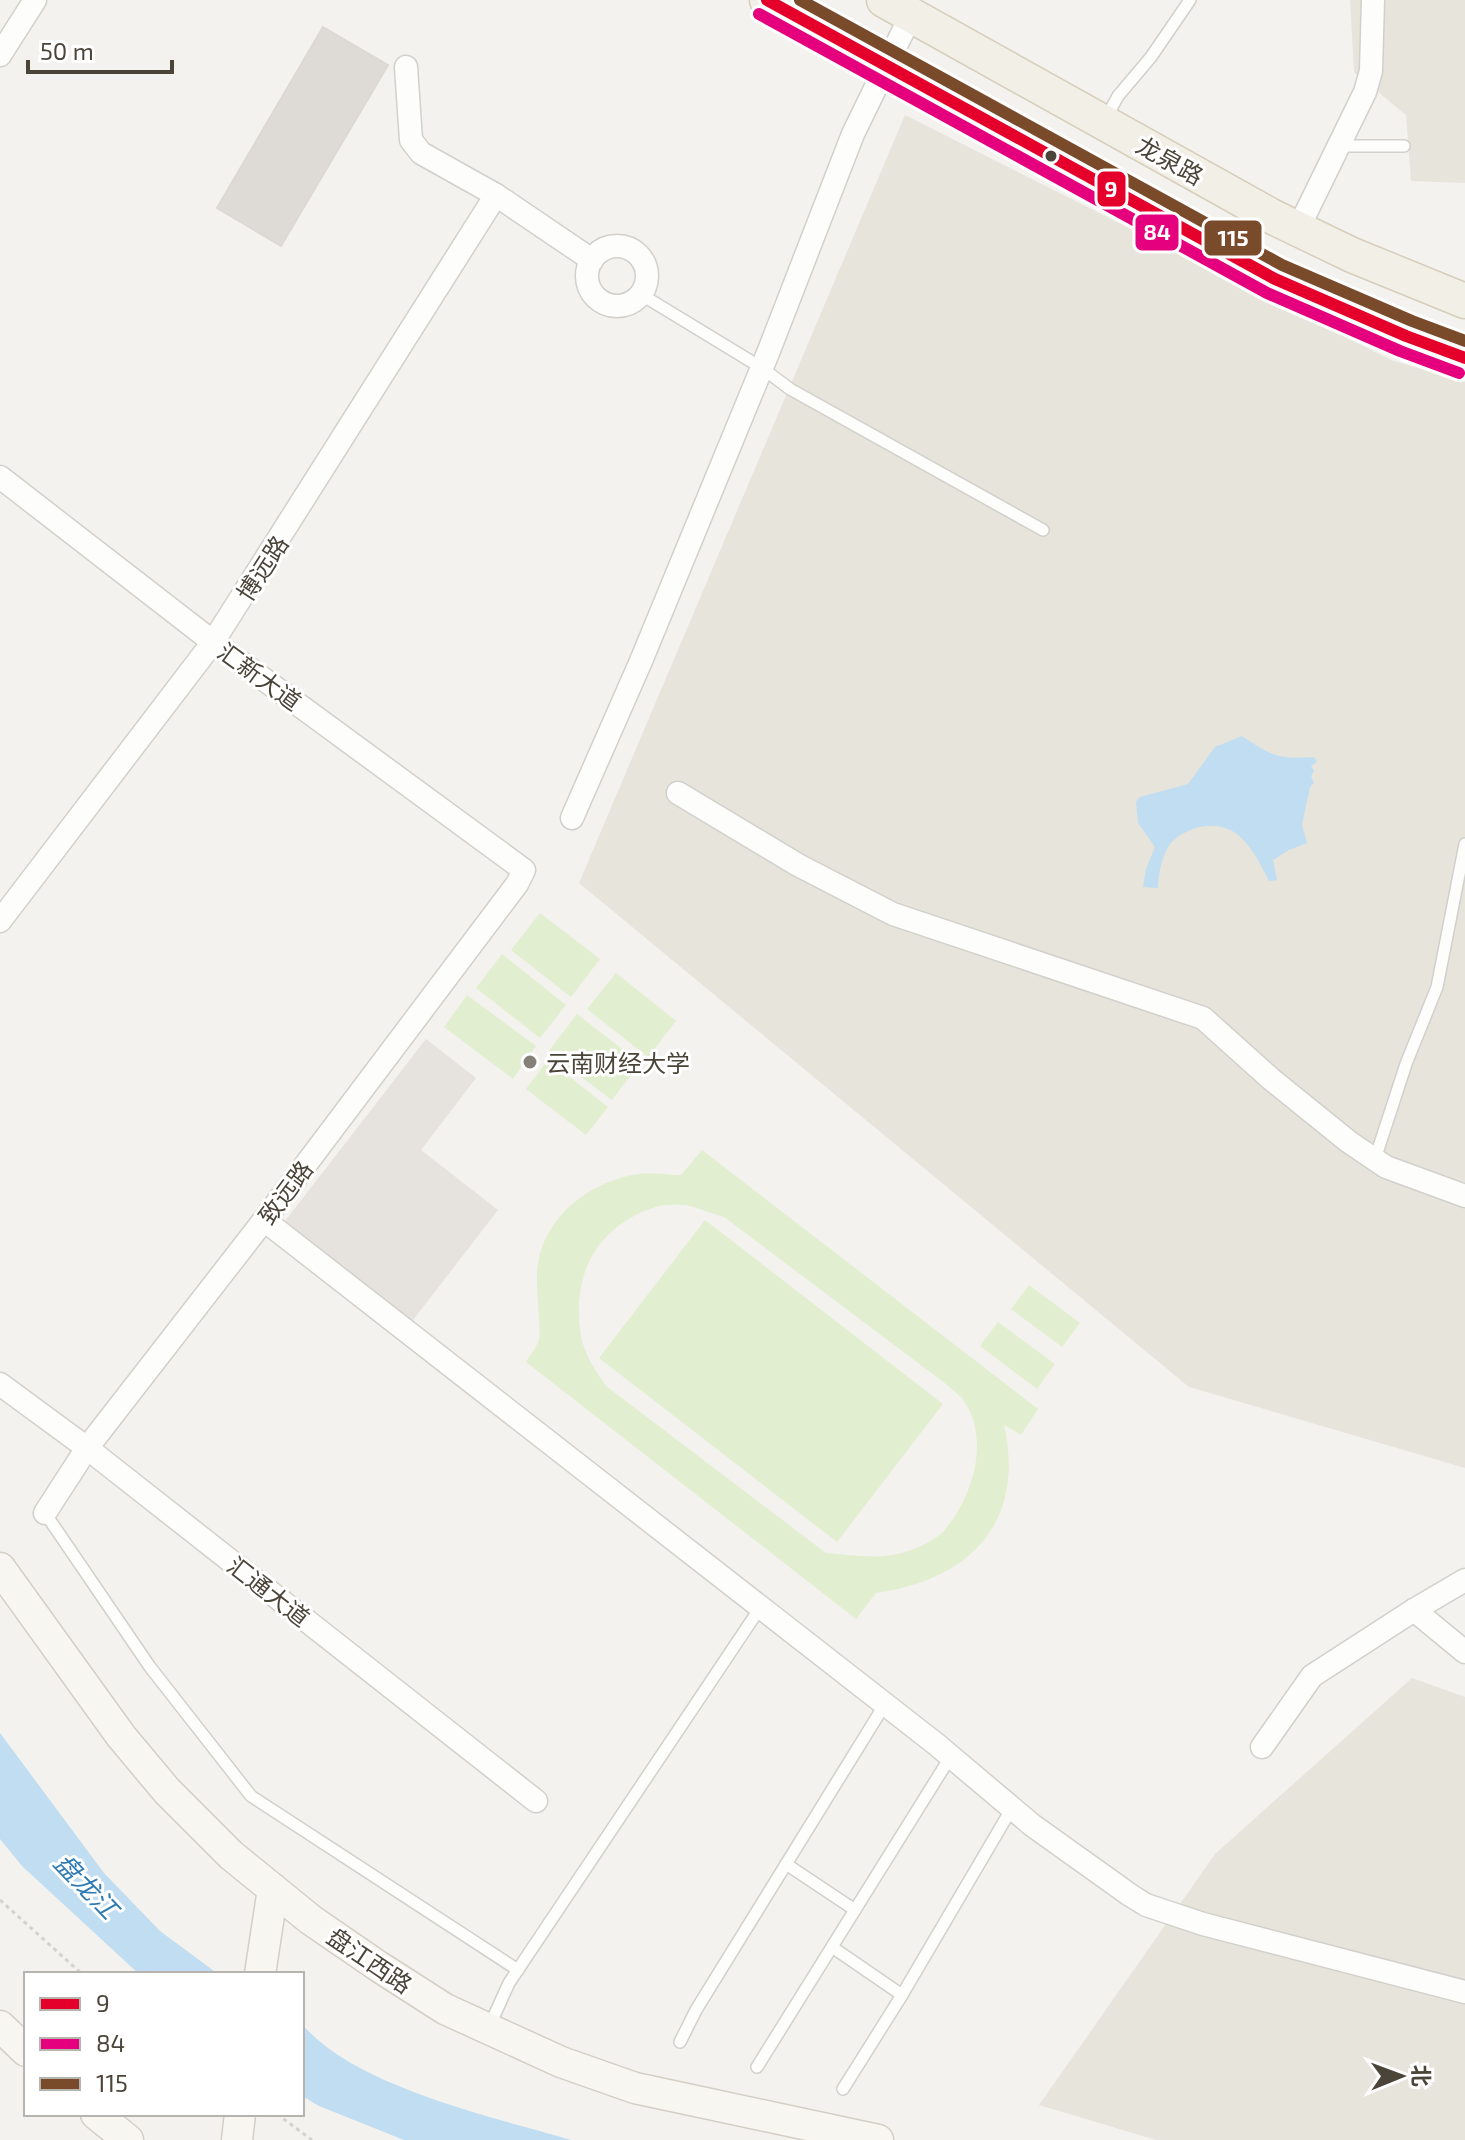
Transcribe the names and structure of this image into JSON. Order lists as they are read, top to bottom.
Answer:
{
  "streets": {
    "main road": ["龙泉路"],
    "street": [
      "博远路",
      "汇新大道",
      "致远路",
      "汇通大道",
      "盘江西路"
    ]
  },
  "crossings": [
    ["博远路", "汇新大道"],
    ["汇新大道", "致远路"],
    ["致远路", "汇通大道"]
  ],
  "water": ["盘龙江"],
  "places": ["云南财经大学"],
  "lines": ["transit line 9", "transit line 115", "transit line 84"],
  "legend": ["9", "84", "115"],
  "scale_bar": "50 m",
  "north": "right"
}
